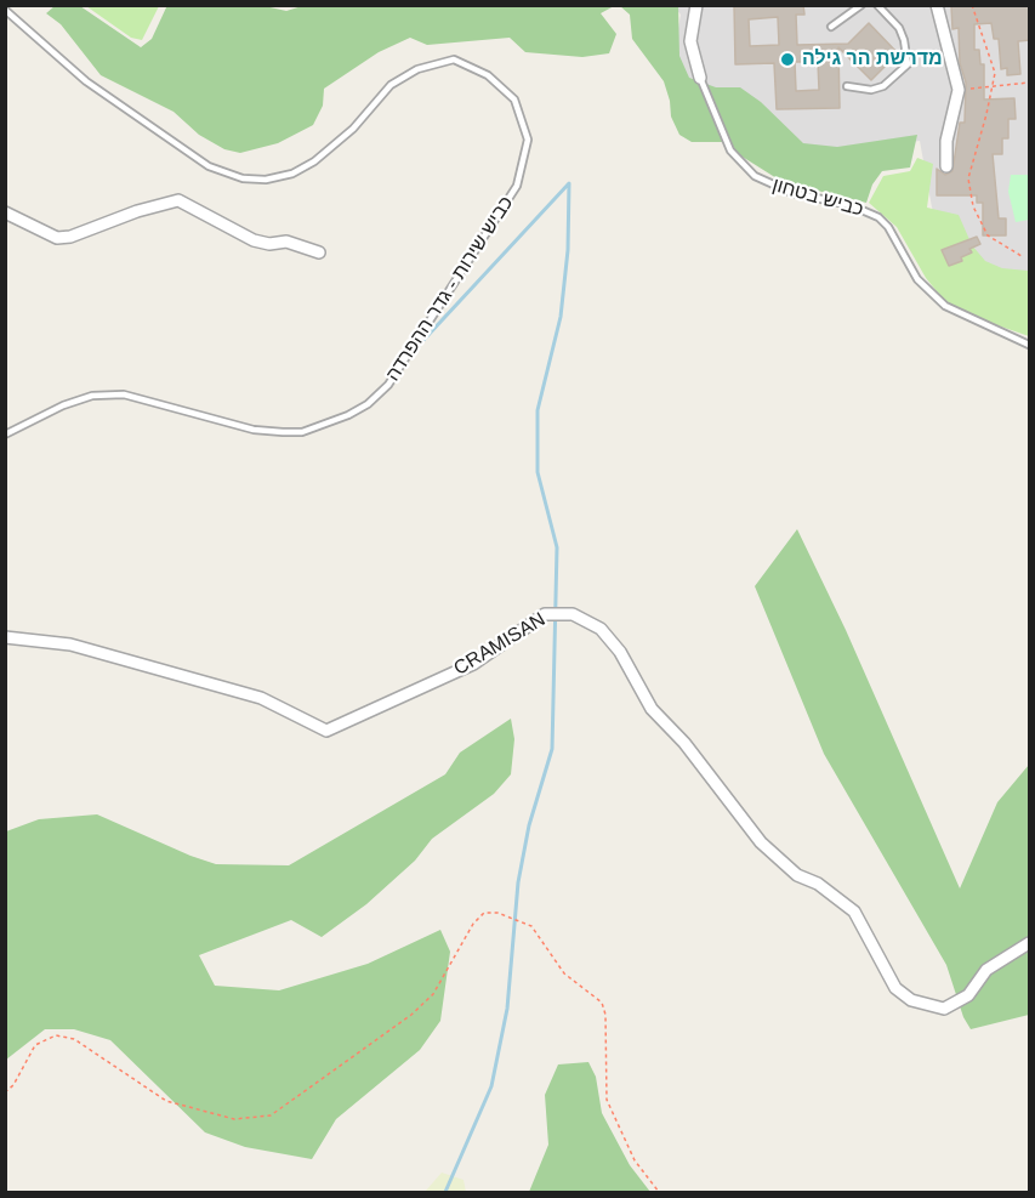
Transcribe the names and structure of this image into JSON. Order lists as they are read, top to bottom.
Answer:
{
  "streets": {
    "street": ["CRAMISAN"],
    "lane": ["כביש בטחון", "כביש שירות - גדר ההפרדה"]
  },
  "places": ["מדרשת הר גילה"]
}
